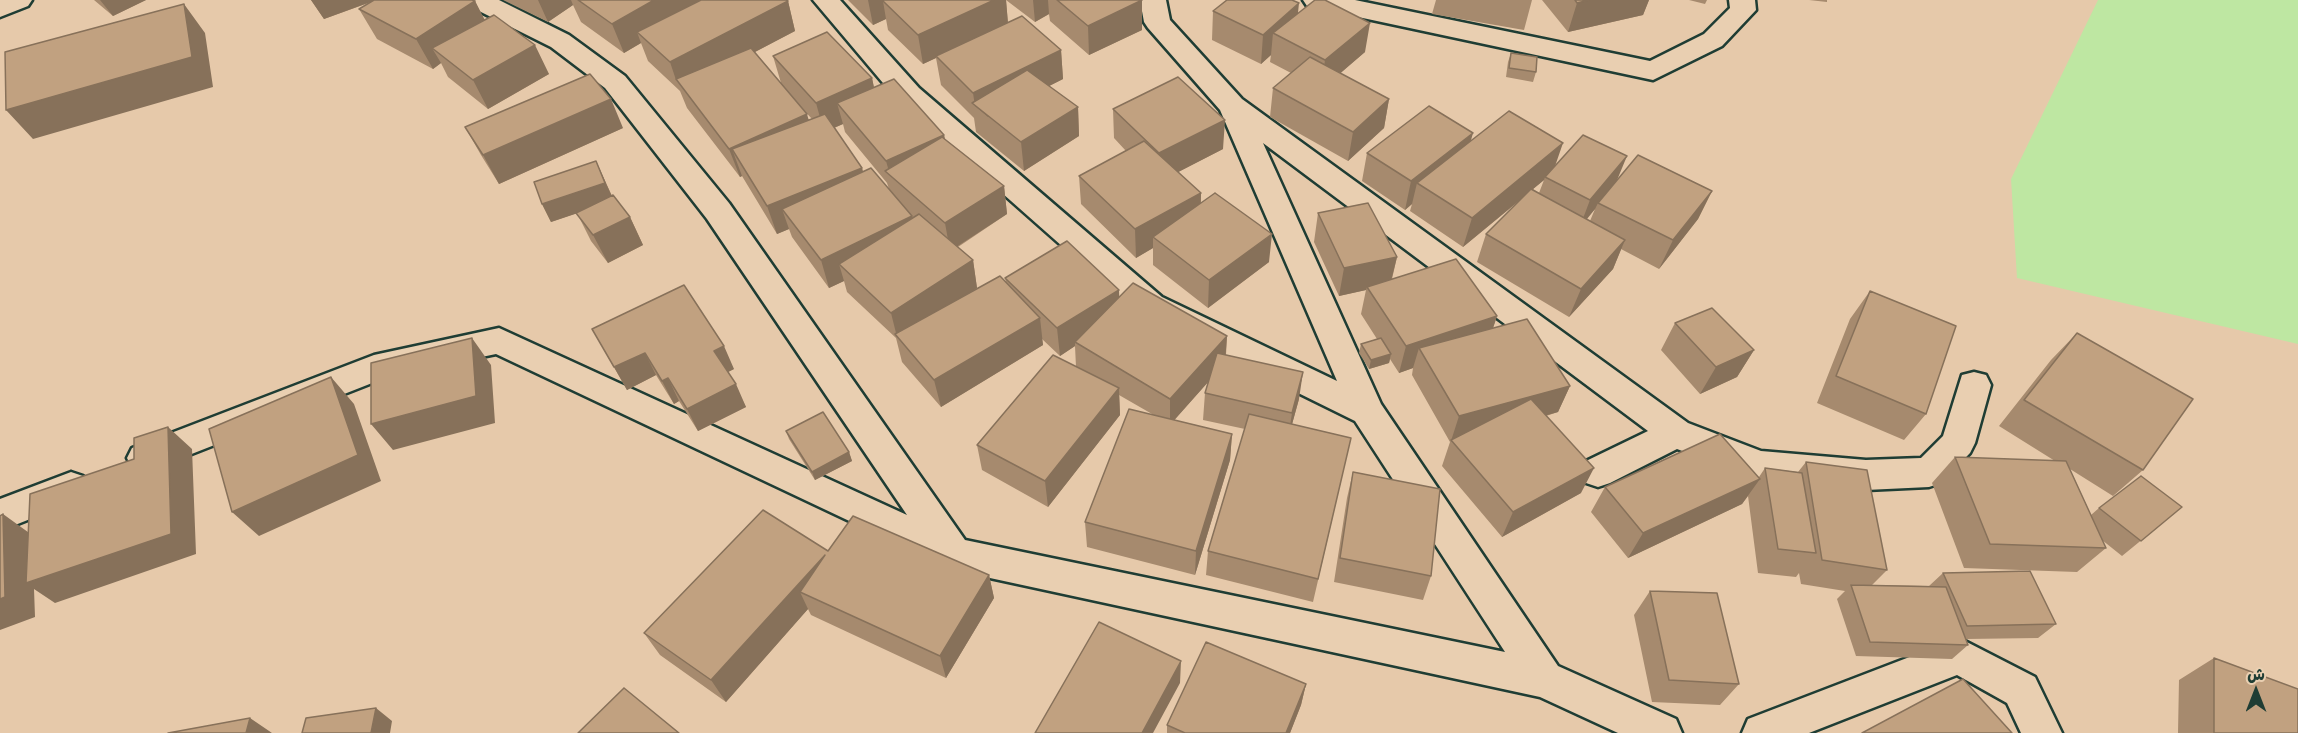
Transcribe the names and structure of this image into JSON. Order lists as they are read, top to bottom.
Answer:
{
  "north": "top"
}
